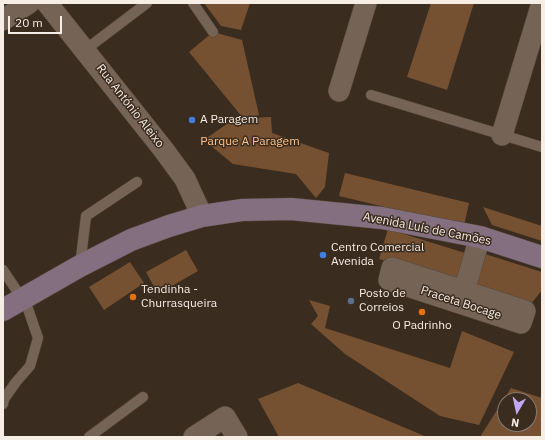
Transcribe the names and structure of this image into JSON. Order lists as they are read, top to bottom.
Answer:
{
  "streets": {
    "street": ["Rua António Aleixo", "Avenida Luís de Camões", "Praceta Bocage"]
  },
  "crossings": [
    ["Rua António Aleixo", "Avenida Luís de Camões"],
    ["Avenida Luís de Camões", "Praceta Bocage"]
  ],
  "parks": ["Parque A Paragem"],
  "places": [
    "A Paragem",
    "Centro Comercial Avenida",
    "Tendinha - Churrasqueira",
    "Posto de Correios",
    "O Padrinho"
  ],
  "scale_bar": "20 m",
  "north": "bottom"
}
